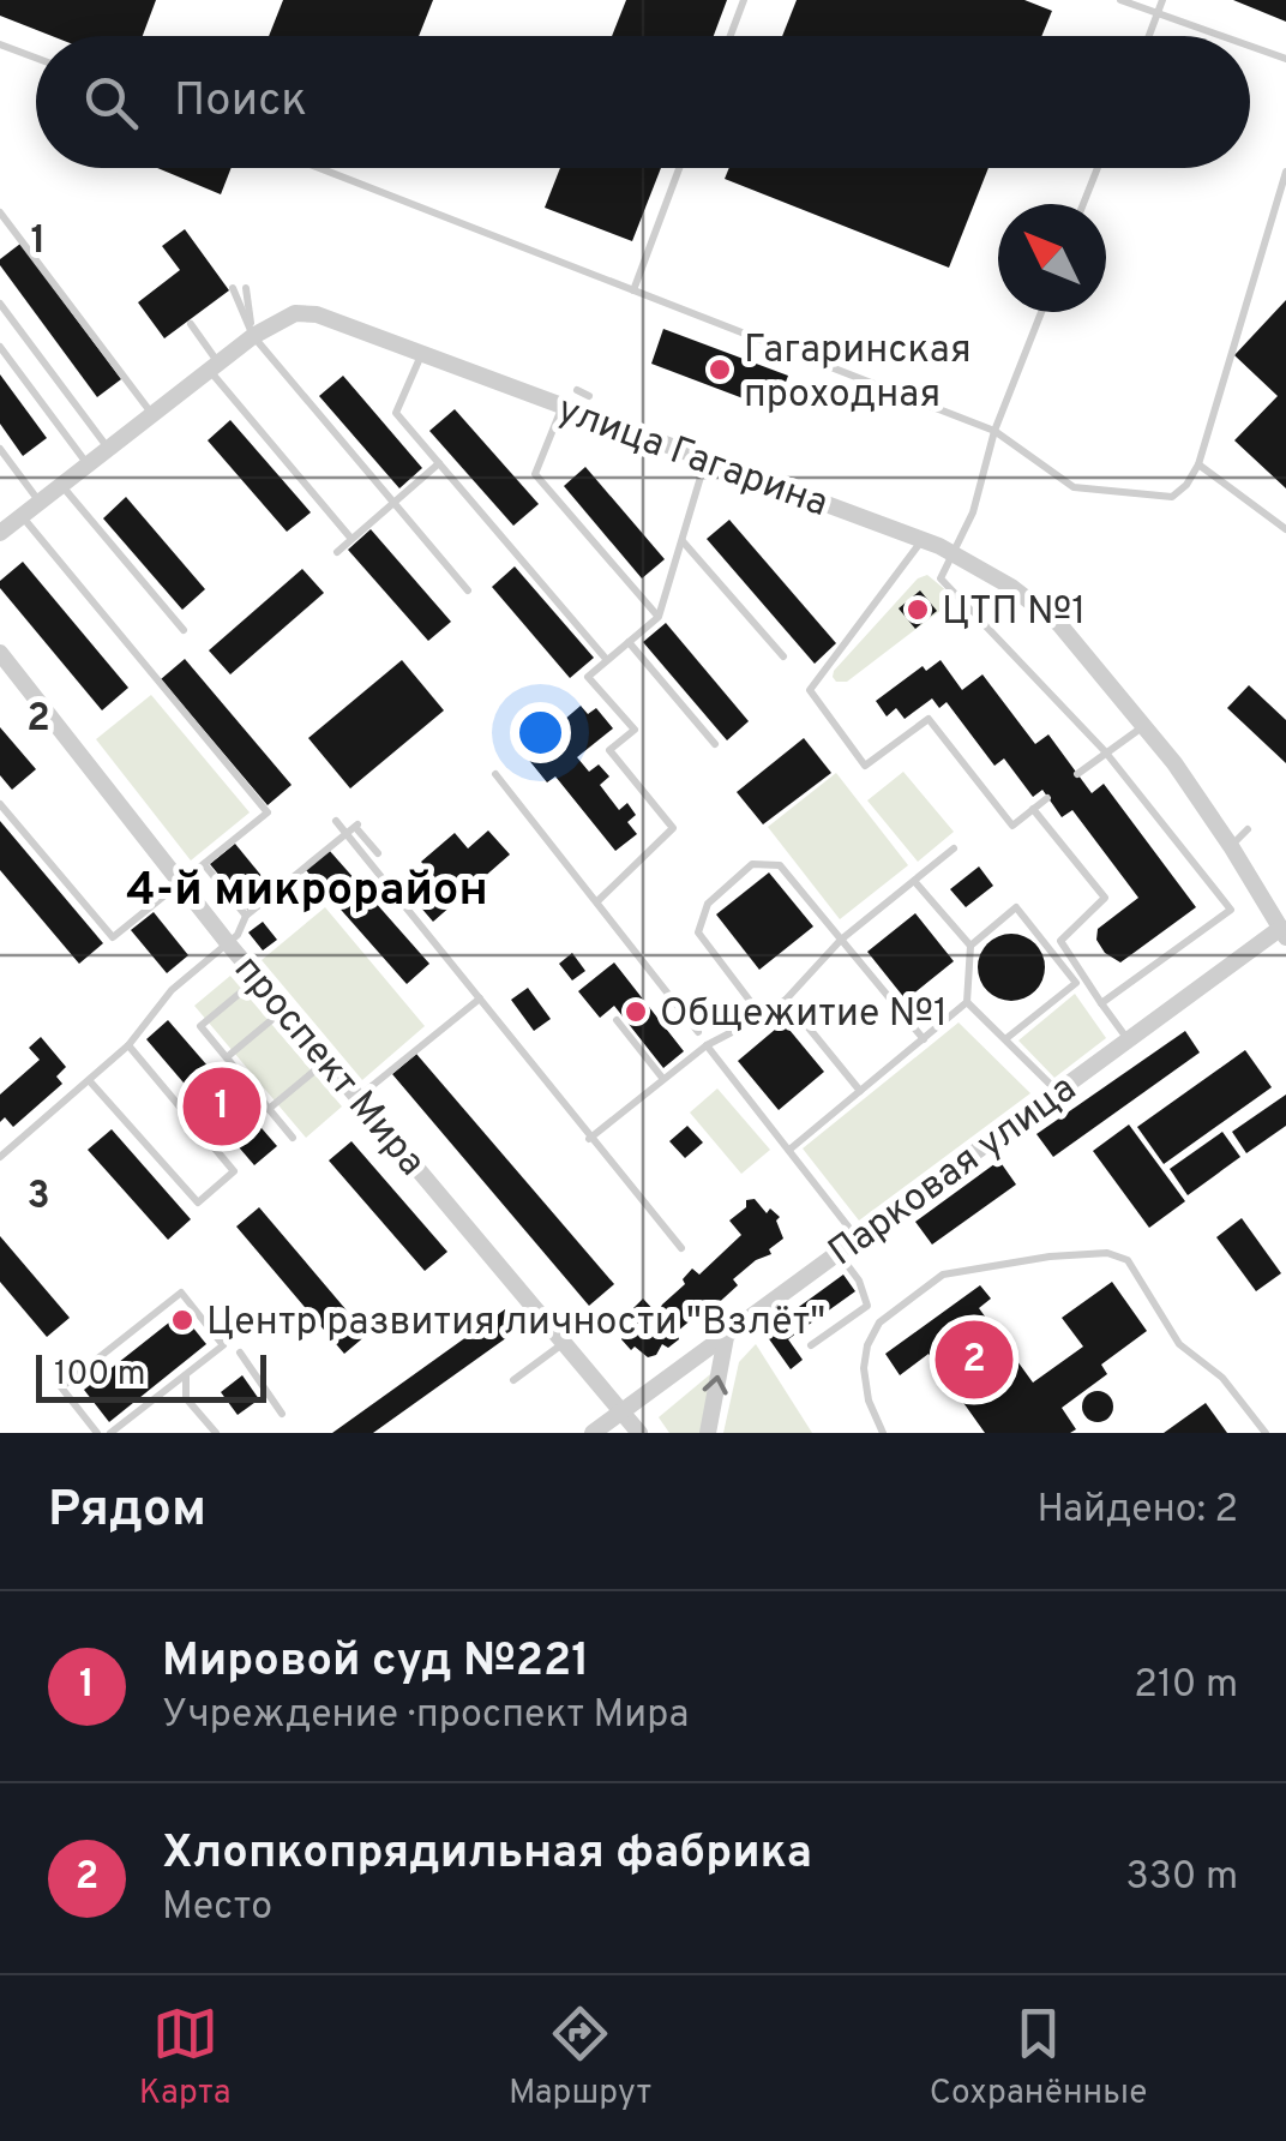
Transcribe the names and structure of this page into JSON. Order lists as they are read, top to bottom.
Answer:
{
  "streets": {
    "street": ["улица Гагарина", "проспект Мира", "Парковая улица"]
  },
  "crossings": [
    ["улица Гагарина", "Парковая улица"],
    ["проспект Мира", "Парковая улица"]
  ],
  "districts": ["4-й микрорайон"],
  "places": [
    "Гагаринская проходная",
    "ЦТП №1",
    "Общежитие №1",
    "Центр развития личности \"Взлёт\""
  ],
  "scale_bar": "100 m",
  "north": "top left",
  "page": {
    "search": "Поиск",
    "pins": ["1", "2"],
    "scale": "100 m",
    "heading": ["Рядом", "Найдено: 2"],
    "list": [
      {
        "mark": "1",
        "name": "Мировой суд №221",
        "note": "Учреждение · проспект Мира",
        "value": "210 m"
      },
      {
        "mark": "2",
        "name": "Хлопкопрядильная фабрика",
        "note": "Место",
        "value": "330 m"
      }
    ],
    "nav": ["Карта", "Маршрут", "Сохранённые"]
  },
  "grid": {
    "rows": ["1", "2", "3"]
  }
}
